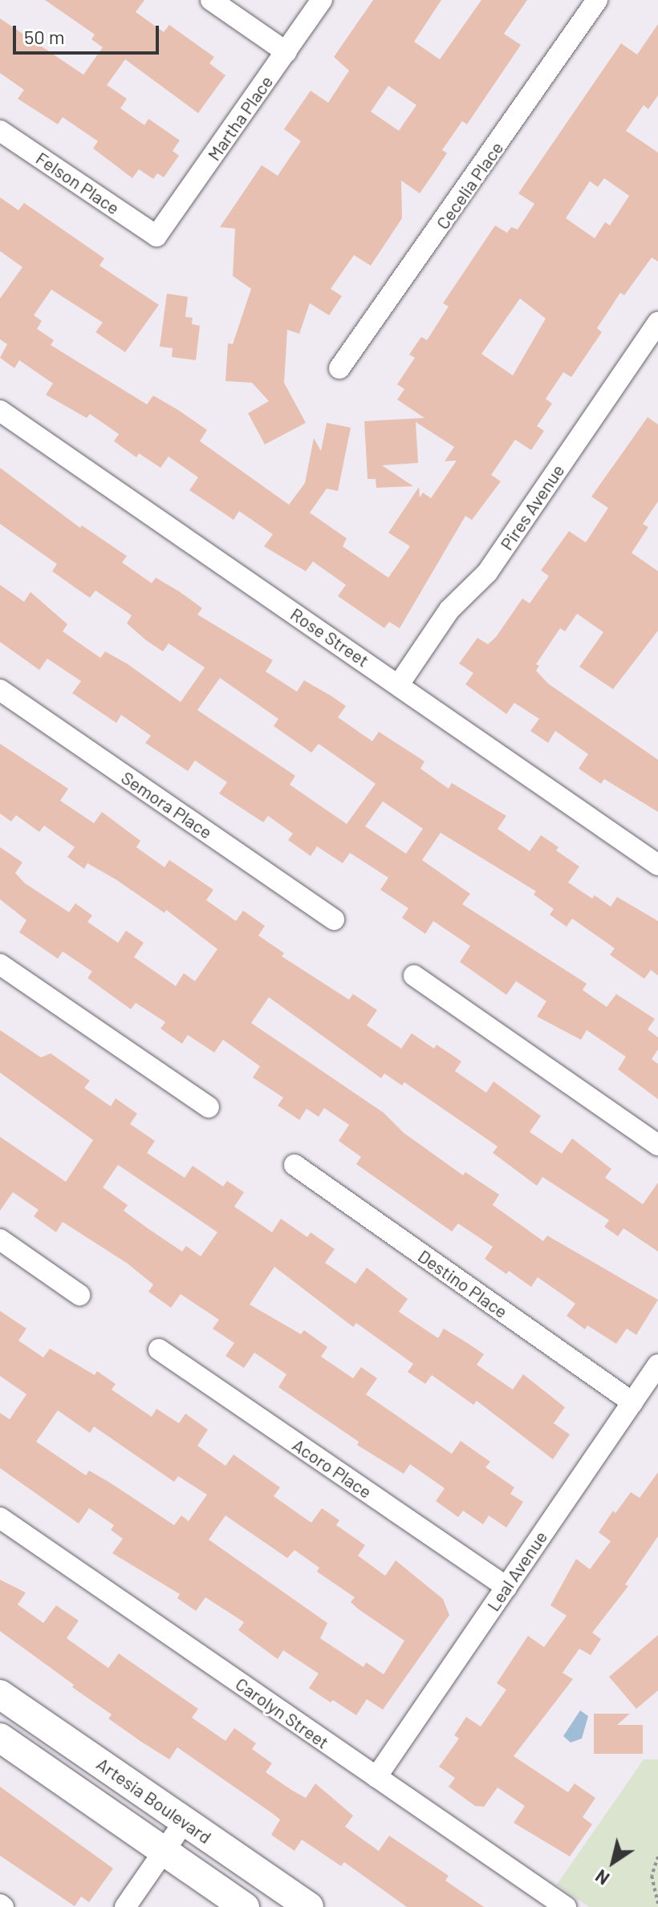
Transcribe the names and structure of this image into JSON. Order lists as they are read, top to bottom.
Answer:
{
  "streets": {
    "main road": ["Artesia Boulevard"],
    "street": [
      "Martha Place",
      "Felson Place",
      "Cecelia Place",
      "Pires Avenue",
      "Rose Street",
      "Semora Place",
      "Destino Place",
      "Acoro Place",
      "Leal Avenue",
      "Carolyn Street"
    ]
  },
  "crossings": [
    ["Martha Place", "Felson Place"],
    ["Pires Avenue", "Rose Street"],
    ["Destino Place", "Leal Avenue"],
    ["Acoro Place", "Leal Avenue"],
    ["Leal Avenue", "Carolyn Street"]
  ],
  "scale_bar": "50 m",
  "north": "bottom left"
}
